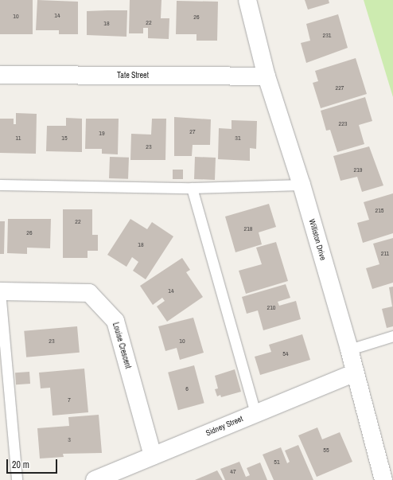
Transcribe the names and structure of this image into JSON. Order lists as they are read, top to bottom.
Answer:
{
  "streets": {
    "street": [
      "Tate Street",
      "Williston Drive",
      "Louise Crescent",
      "Sidney Street"
    ]
  },
  "crossings": [
    ["Tate Street", "Williston Drive"],
    ["Williston Drive", "Sidney Street"],
    ["Louise Crescent", "Sidney Street"]
  ],
  "house_numbers": [
    "14",
    "10",
    "26",
    "22",
    "18",
    "231",
    "227",
    "223",
    "27",
    "19",
    "11",
    "15",
    "31",
    "23",
    "219",
    "215",
    "22",
    "218",
    "26",
    "18",
    "211",
    "14",
    "210",
    "23",
    "10",
    "54",
    "6",
    "7",
    "3",
    "55",
    "51",
    "47"
  ],
  "scale_bar": "20 m"
}
